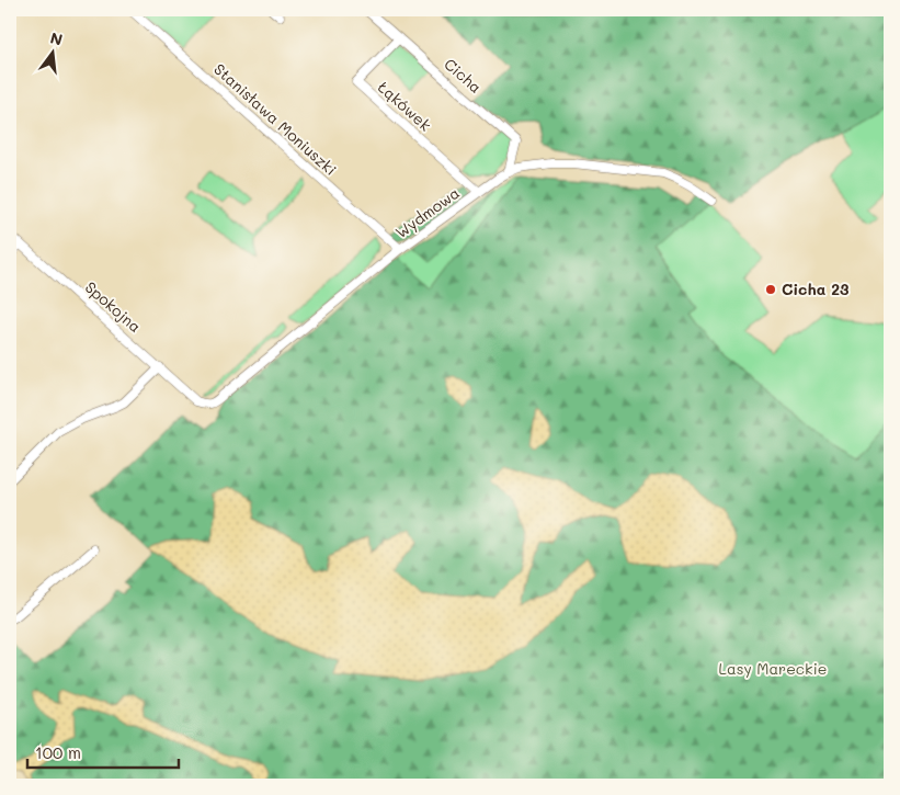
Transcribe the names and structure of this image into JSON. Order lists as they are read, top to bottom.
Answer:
{
  "streets": {
    "street": [
      "Cicha",
      "Łąkówek",
      "Stanisława Moniuszki",
      "Wydmowa",
      "Spokojna"
    ]
  },
  "crossings": [
    ["Cicha", "Łąkówek"],
    ["Cicha", "Wydmowa"],
    ["Łąkówek", "Wydmowa"],
    ["Stanisława Moniuszki", "Wydmowa"],
    ["Wydmowa", "Spokojna"]
  ],
  "parks": ["Lasy Mareckie"],
  "places": ["Cicha 23"],
  "scale_bar": "100 m",
  "north": "top"
}
